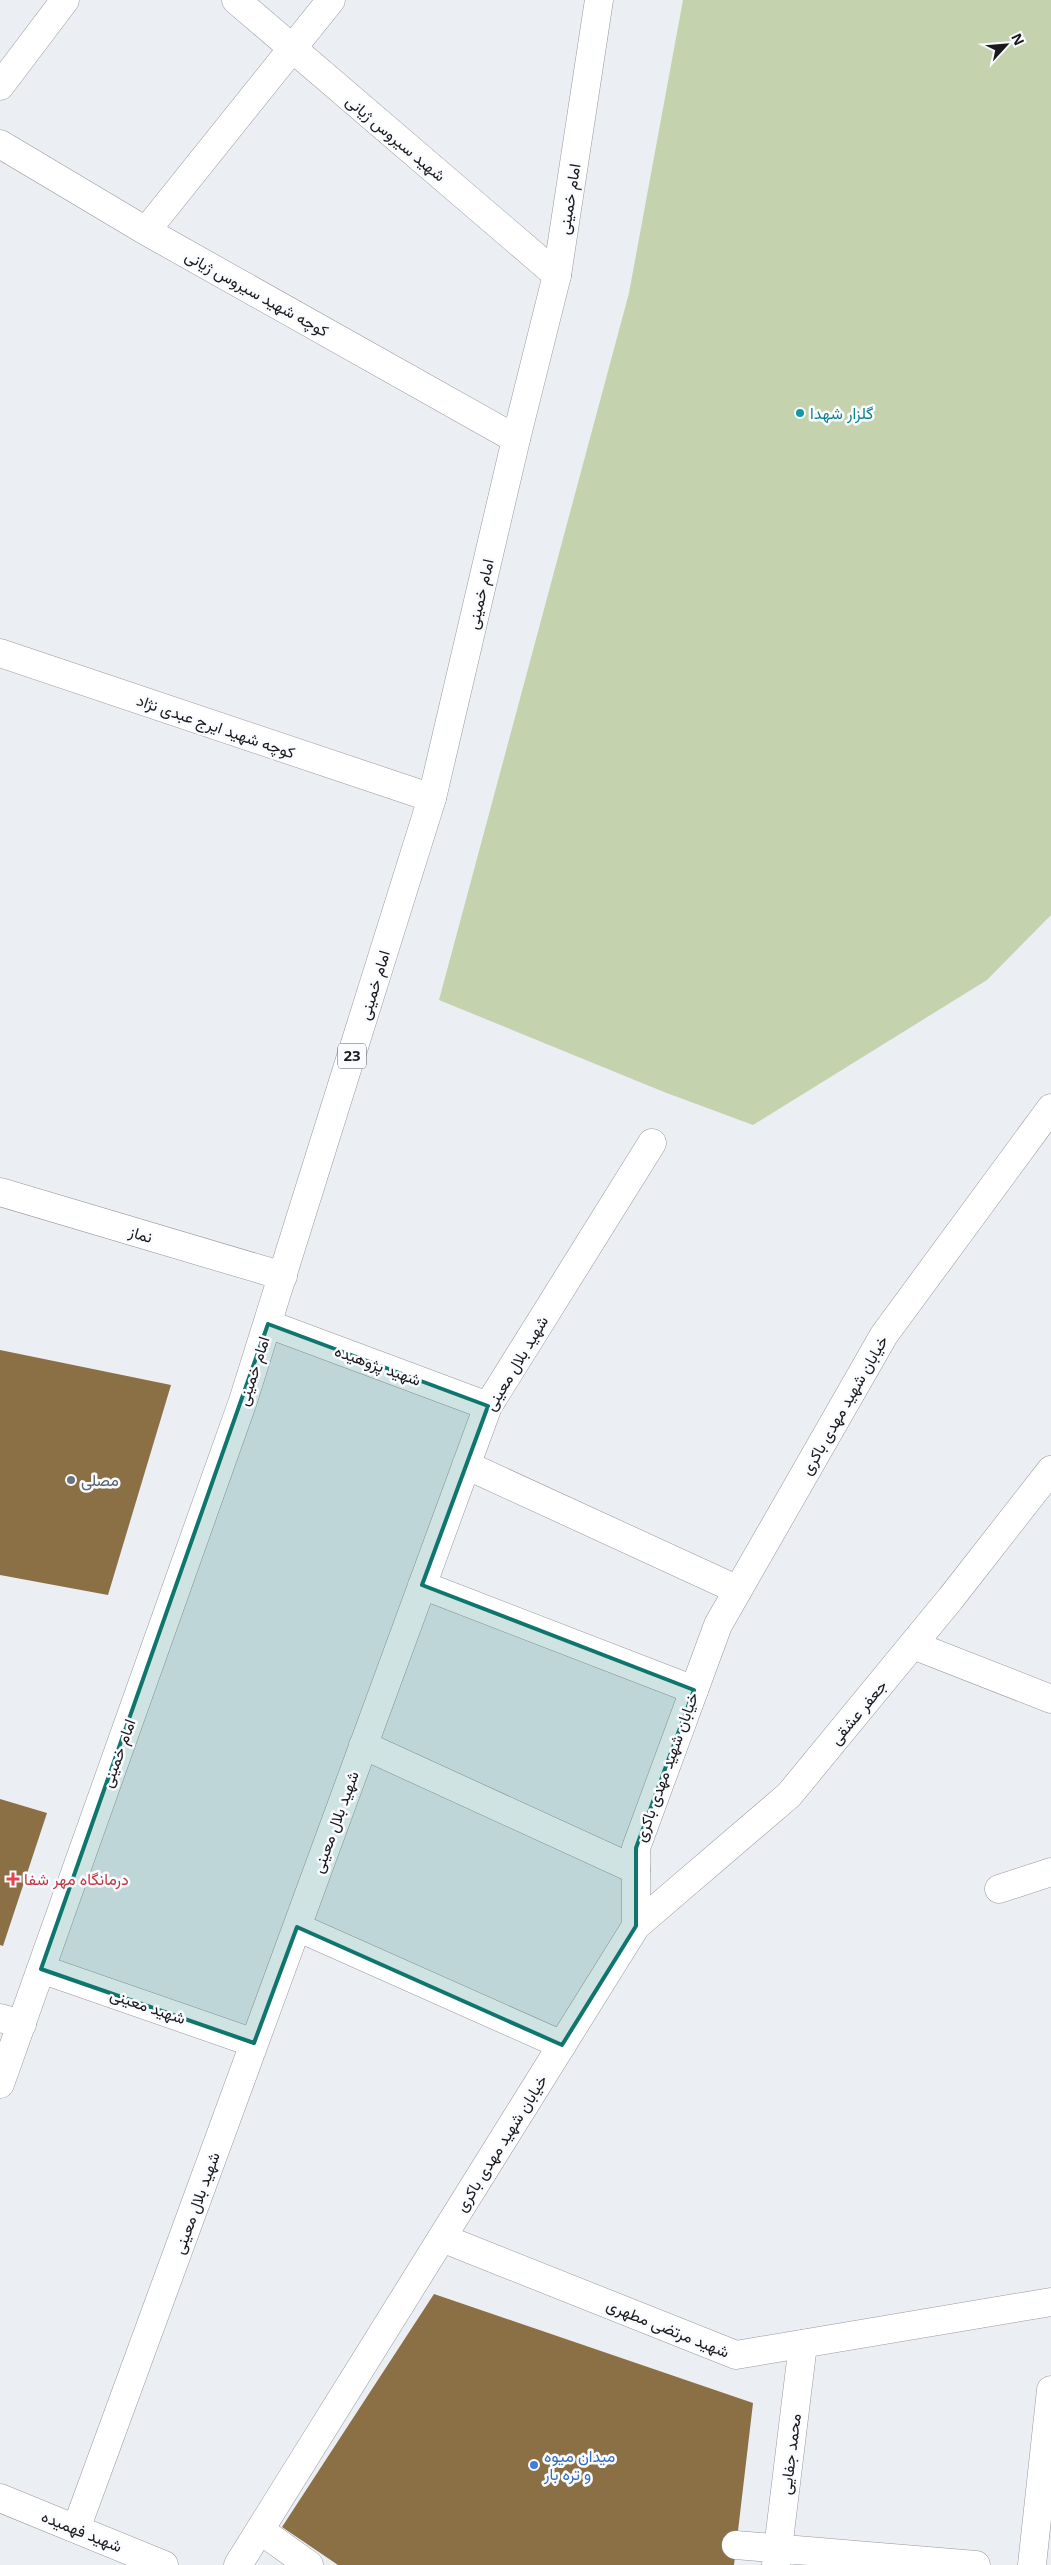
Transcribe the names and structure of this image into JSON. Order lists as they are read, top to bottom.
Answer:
{
  "streets": {
    "street": [
      "شهید سیروس ژیانی",
      "امام خمینی",
      "کوچه شهید سیروس ژیانی",
      "کوچه شهید ایرج عبدی نژاد",
      "23",
      "نماز",
      "شهید بلال معینی",
      "شهید پژوهیده",
      "خیابان شهید مهدی باکری",
      "جعفر عشقی",
      "شهید معینی",
      "شهید مرتضی مطهری",
      "محمد جفایی",
      "شهید فهمیده"
    ]
  },
  "crossings": [
    ["شهید سیروس ژیانی", "امام خمینی"],
    ["امام خمینی", "کوچه شهید سیروس ژیانی"],
    ["امام خمینی", "کوچه شهید ایرج عبدی نژاد"],
    ["امام خمینی", "نماز"],
    ["امام خمینی", "شهید پژوهیده"],
    ["امام خمینی", "شهید معینی"],
    ["شهید بلال معینی", "شهید پژوهیده"],
    ["شهید بلال معینی", "شهید معینی"],
    ["شهید بلال معینی", "شهید فهمیده"],
    ["خیابان شهید مهدی باکری", "جعفر عشقی"],
    ["خیابان شهید مهدی باکری", "شهید مرتضی مطهری"],
    ["شهید مرتضی مطهری", "محمد جفایی"]
  ],
  "places": {
    "other": ["گلزار شهدا", "مصلی", "میدان میوه و تره بار"],
    "health": ["درمانگاه مهر شفا"]
  },
  "north": "top right"
}
